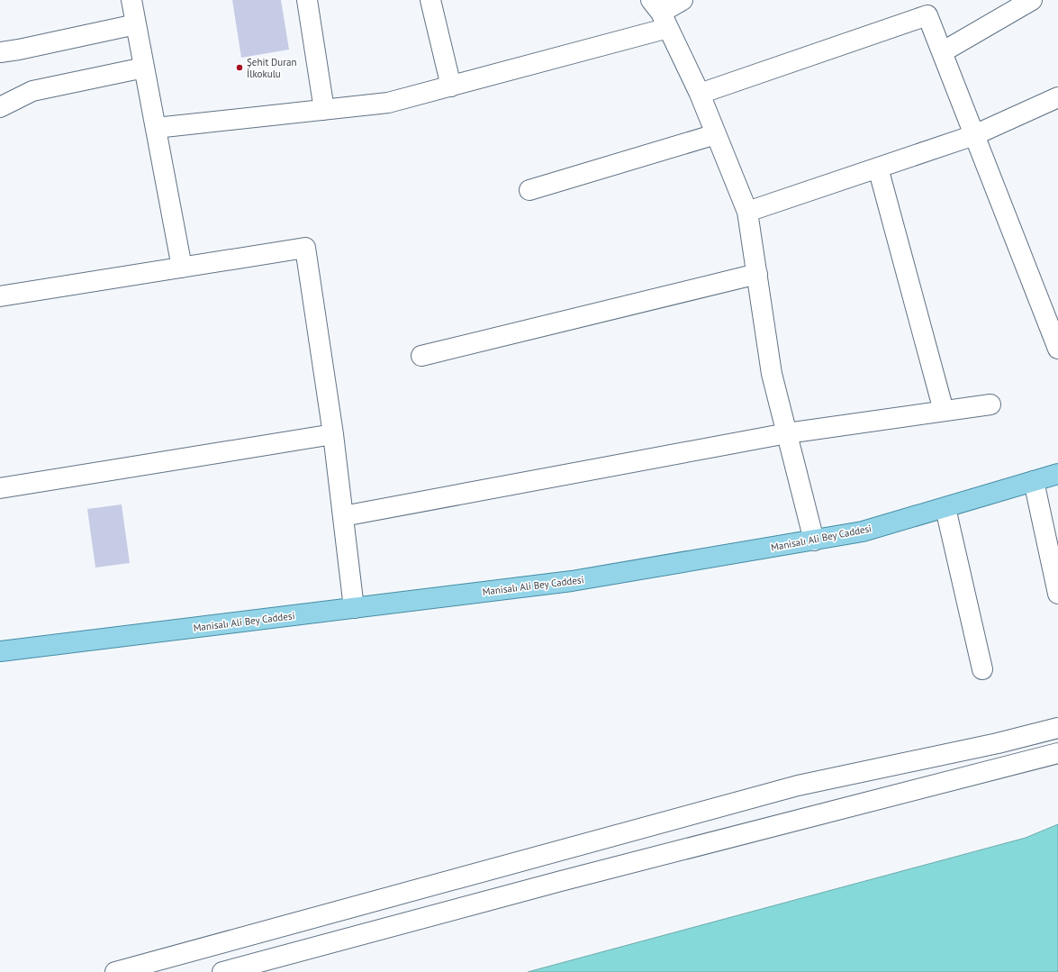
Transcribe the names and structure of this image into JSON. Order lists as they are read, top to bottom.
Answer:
{
  "streets": {
    "main road": ["Manisalı Ali Bey Caddesi"]
  },
  "places": ["Şehit Duran İlkokulu"]
}
